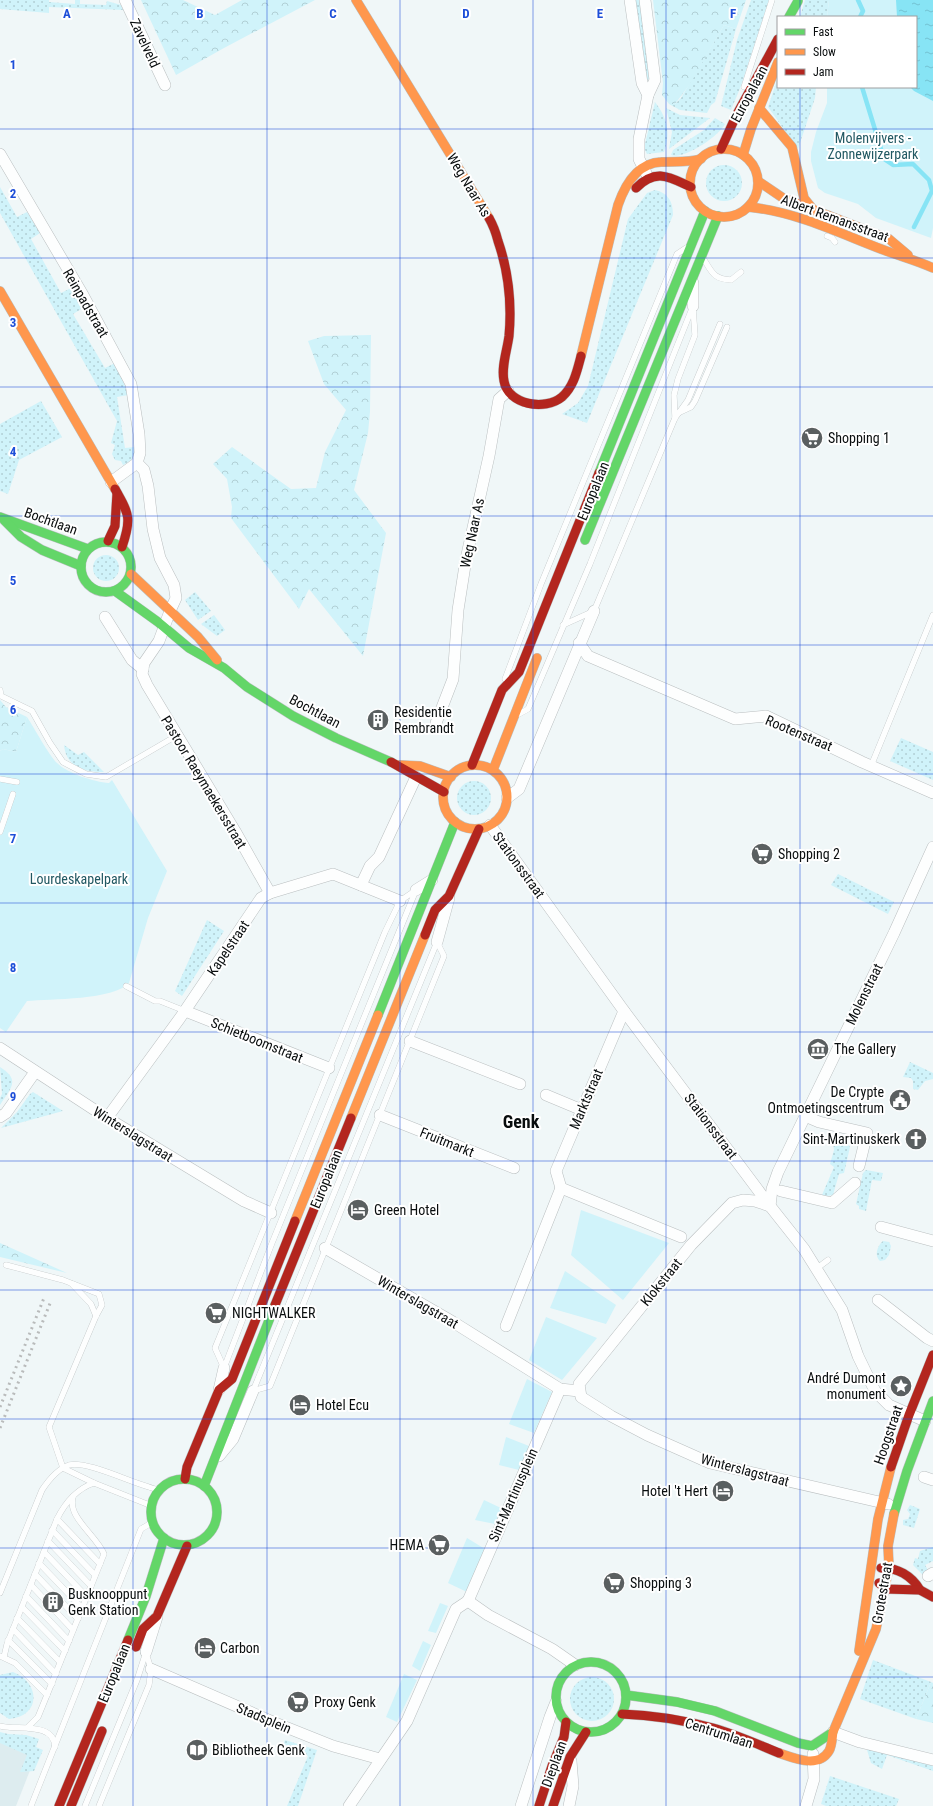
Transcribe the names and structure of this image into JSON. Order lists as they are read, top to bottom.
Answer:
{
  "streets": {
    "main road": [
      "Europalaan",
      "Weg Naar As",
      "Albert Remansstraat",
      "Bochtlaan",
      "Hoogstraat",
      "Grotestraat",
      "Centrumlaan",
      "Dieplaan"
    ],
    "street": [
      "Zavelveld",
      "Reinpadstraat",
      "Rootenstraat",
      "Pastoor Raeymaekersstraat",
      "Stationsstraat",
      "Kapelstraat",
      "Molenstraat",
      "Schietboomstraat",
      "Marktstraat",
      "Winterslagstraat",
      "Fruitmarkt",
      "Klokstraat",
      "Sint-Martinusplein",
      "Stadsplein"
    ]
  },
  "crossings": [
    ["Europalaan", "Albert Remansstraat"],
    ["Europalaan", "Bochtlaan"],
    ["Europalaan", "Stationsstraat"],
    ["Europalaan", "Winterslagstraat"],
    ["Europalaan", "Fruitmarkt"],
    ["Bochtlaan", "Stationsstraat"],
    ["Pastoor Raeymaekersstraat", "Kapelstraat"],
    ["Stationsstraat", "Molenstraat"],
    ["Stationsstraat", "Marktstraat"],
    ["Stationsstraat", "Klokstraat"],
    ["Stationsstraat", "Hoogstraat"],
    ["Kapelstraat", "Schietboomstraat"],
    ["Kapelstraat", "Winterslagstraat"],
    ["Molenstraat", "Klokstraat"],
    ["Winterslagstraat", "Klokstraat"],
    ["Winterslagstraat", "Hoogstraat"],
    ["Winterslagstraat", "Sint-Martinusplein"],
    ["Winterslagstraat", "Grotestraat"],
    ["Hoogstraat", "Grotestraat"],
    ["Grotestraat", "Centrumlaan"],
    ["Centrumlaan", "Dieplaan"]
  ],
  "districts": ["Genk"],
  "parks": ["Molenvijvers - Zonnewijzerpark", "Lourdeskapelpark"],
  "places": {
    "supermarket": [
      "Shopping 1",
      "Shopping 2",
      "NIGHTWALKER",
      "HEMA",
      "Shopping 3",
      "Proxy Genk"
    ],
    "building": ["Residentie Rembrandt", "Busknooppunt Genk Station"],
    "museum": ["The Gallery"],
    "public building": ["De Crypte Ontmoetingscentrum"],
    "church": ["Sint-Martinuskerk"],
    "hotel": [
      "Green Hotel",
      "Hotel Ecu",
      "Hotel 't Hert",
      "Carbon"
    ],
    "place": ["André Dumont monument"],
    "library": ["Bibliotheek Genk"]
  },
  "legend": ["Fast", "Slow", "Jam"],
  "grid": {
    "columns": [
      "A",
      "B",
      "C",
      "D",
      "E",
      "F"
    ],
    "rows": [
      "1",
      "2",
      "3",
      "4",
      "5",
      "6",
      "7",
      "8",
      "9"
    ]
  }
}
